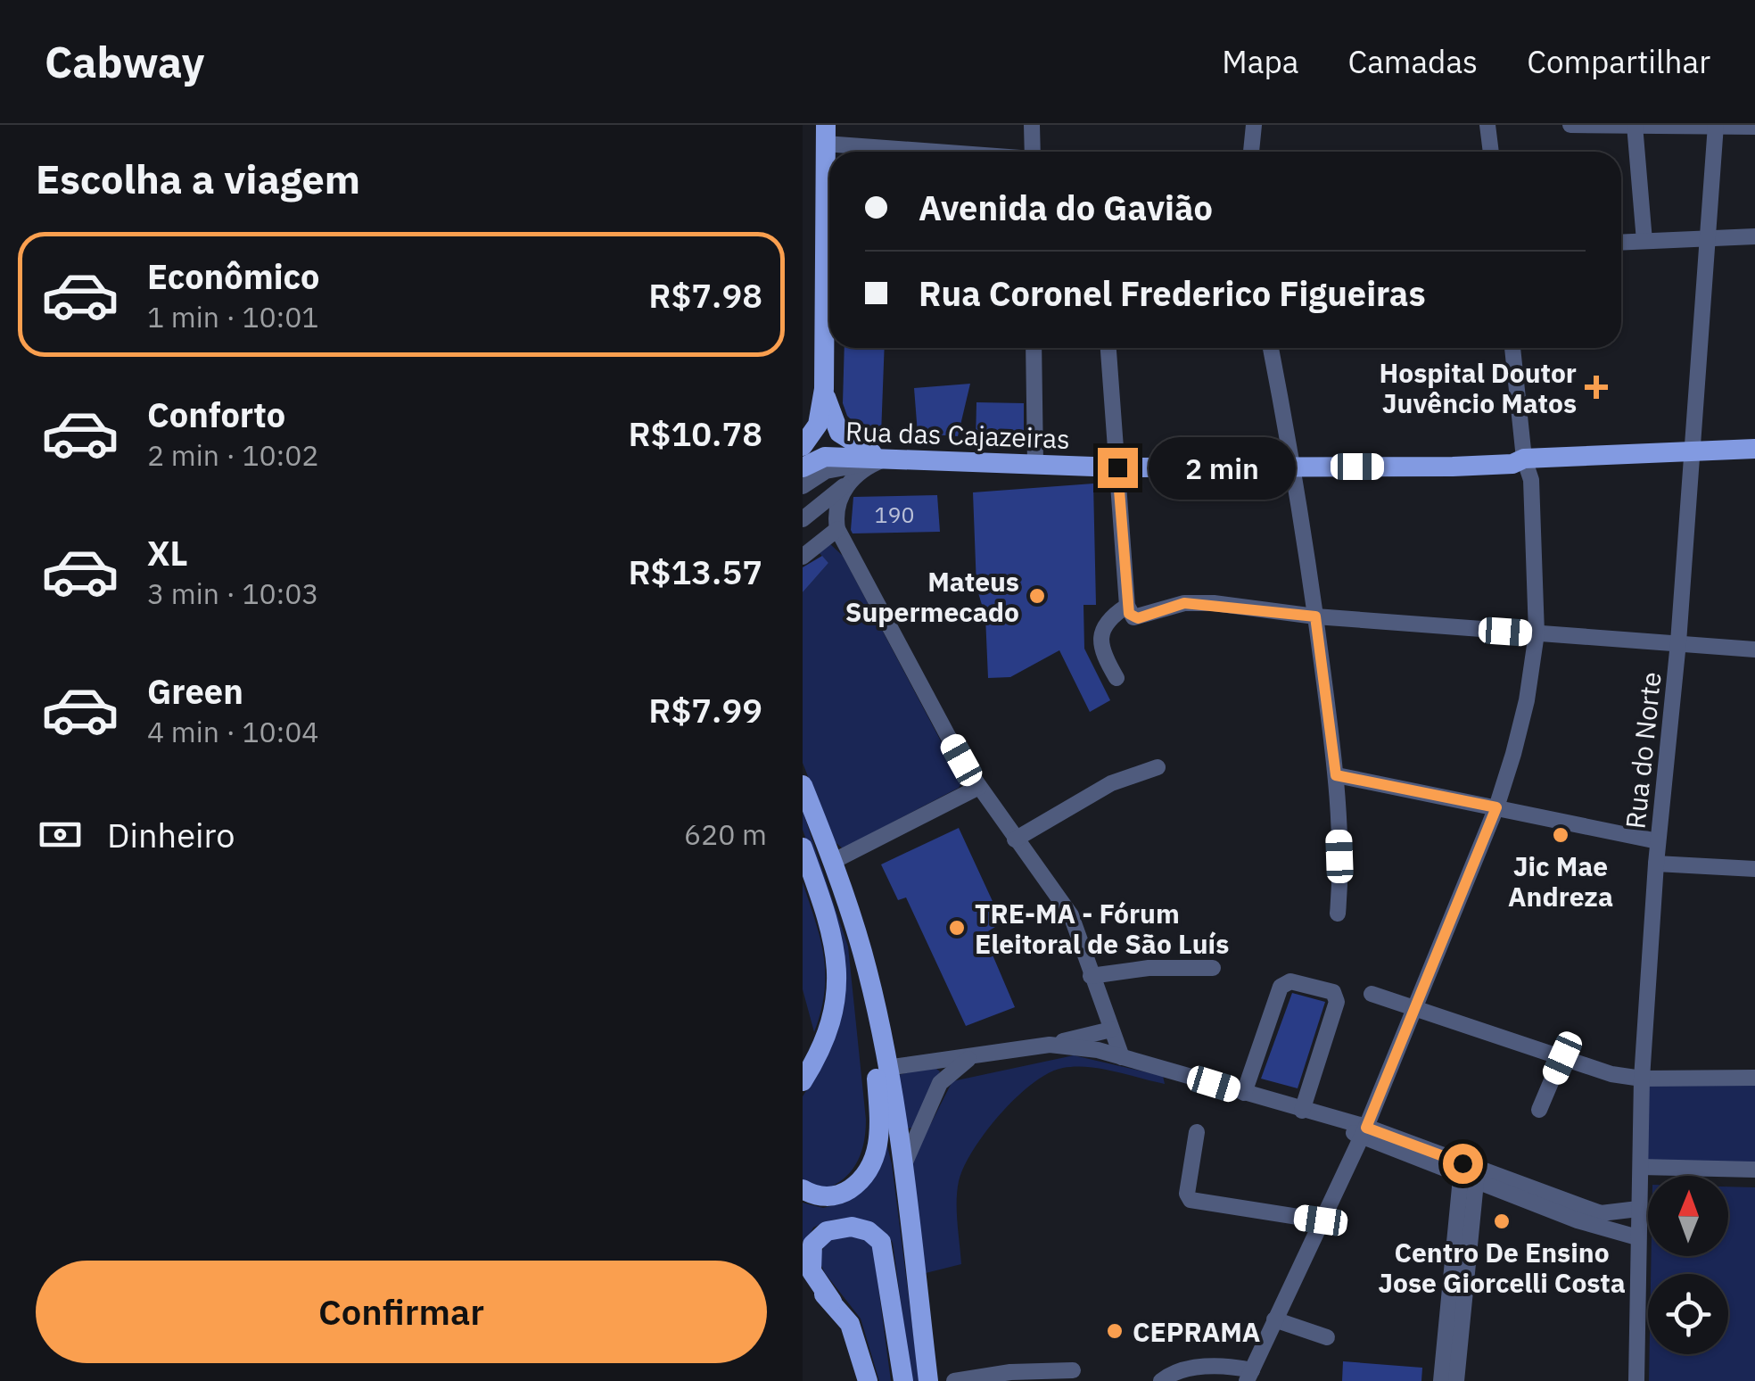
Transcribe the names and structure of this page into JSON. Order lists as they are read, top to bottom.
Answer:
{
  "streets": {
    "main road": ["Rua das Cajazeiras"],
    "street": ["Rua do Norte"]
  },
  "crossings": [
    ["Rua das Cajazeiras", "Rua do Norte"]
  ],
  "places": {
    "health": ["Hospital Doutor Juvêncio Matos"],
    "other": [
      "Mateus Supermecado",
      "Jic Mae Andreza",
      "TRE-MA - Fórum Eleitoral de São Luís",
      "Centro De Ensino Jose Giorcelli Costa",
      "CEPRAMA"
    ]
  },
  "house_numbers": ["190"],
  "north": "top",
  "page": {
    "header": "Cabway",
    "nav": ["Mapa", "Camadas", "Compartilhar"],
    "heading": "Escolha a viagem",
    "banner": ["Avenida do Gavião", "Rua Coronel Frederico Figueiras"],
    "list": [
      {
        "name": "Econômico",
        "note": "1 min · 10:01",
        "value": "R$7.98"
      },
      {
        "name": "Conforto",
        "note": "2 min · 10:02",
        "value": "R$10.78"
      },
      {
        "name": "XL",
        "note": "3 min · 10:03",
        "value": "R$13.57"
      },
      {
        "name": "Green",
        "note": "4 min · 10:04",
        "value": "R$7.99"
      }
    ],
    "bubble": "2 min",
    "pay": ["Dinheiro", "620 m"],
    "buttons": "Confirmar"
  }
}
